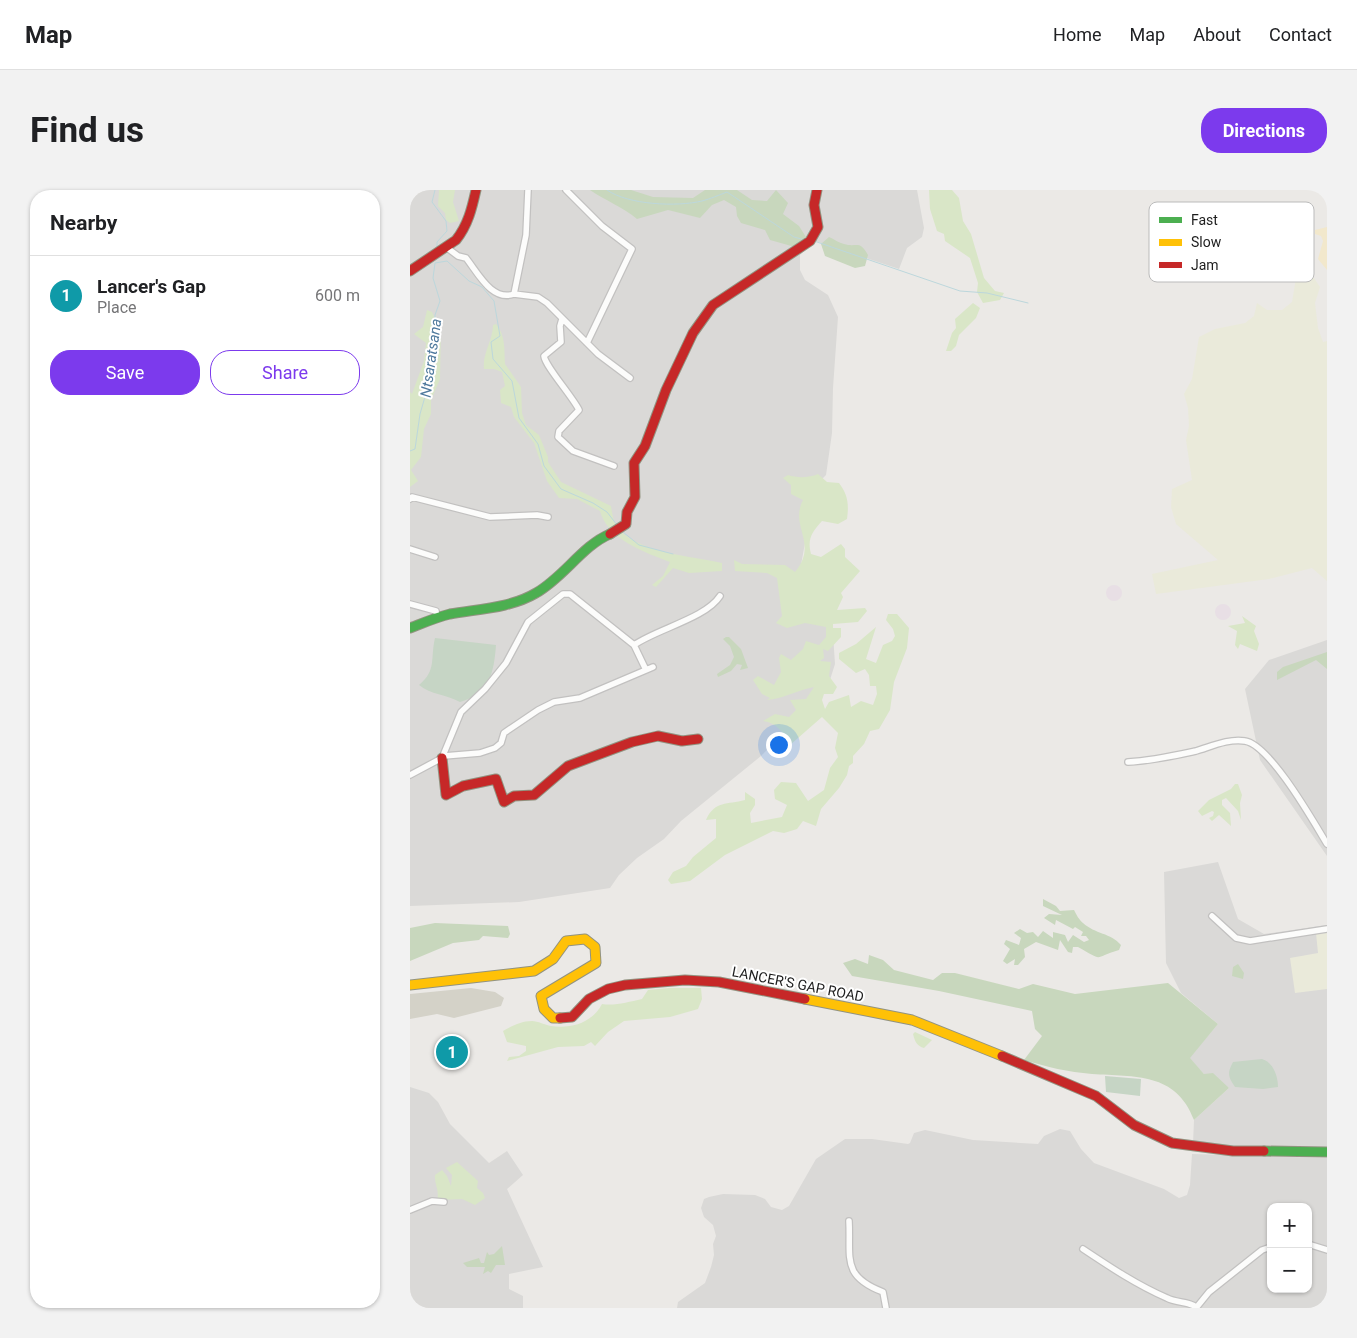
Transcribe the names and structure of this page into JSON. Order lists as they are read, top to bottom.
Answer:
{
  "streets": {
    "main road": ["LANCER'S GAP ROAD"]
  },
  "water": ["Ntsaratsana"],
  "legend": ["Fast", "Slow", "Jam"],
  "page": {
    "header": "Map",
    "nav": [
      "Home",
      "Map",
      "About",
      "Contact"
    ],
    "buttons": [
      "Directions",
      ["Save", "Share"]
    ],
    "title": "Find us",
    "heading": "Nearby",
    "list": [
      {
        "mark": "1",
        "name": "Lancer's Gap",
        "note": "Place",
        "value": "600 m"
      }
    ],
    "pins": "1",
    "map_buttons": ["+", "−"]
  }
}
